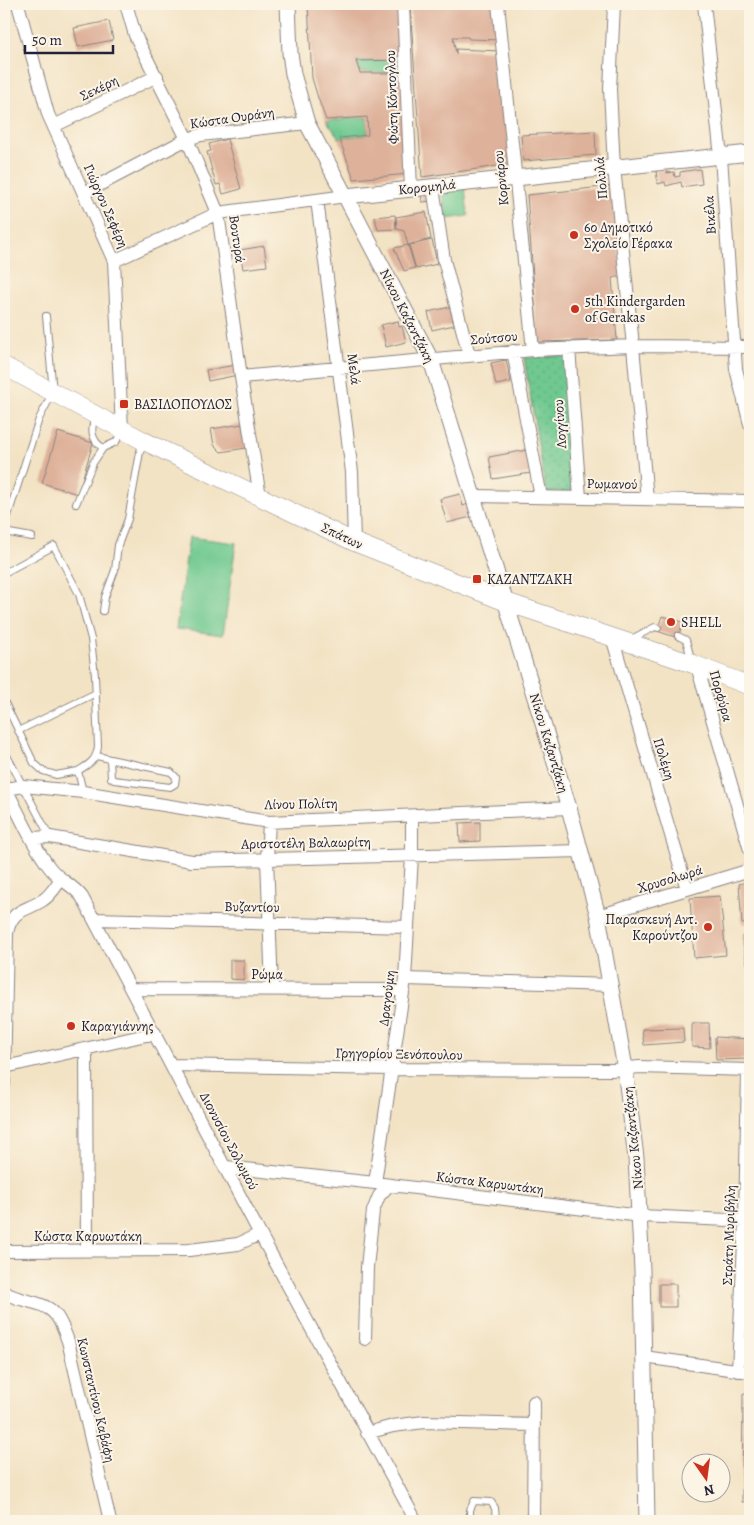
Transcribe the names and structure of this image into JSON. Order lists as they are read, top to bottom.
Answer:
{
  "streets": {
    "main road": ["Σπάτων"],
    "street": [
      "Σεκέρη",
      "Φώτη Κόντογλου",
      "Κώστα Ουράνη",
      "Κορνάρου",
      "Πολυλά",
      "Κορομηλά",
      "Γιώργου Σεφέρη",
      "Βικέλα",
      "Βουτυρά",
      "Νίκου Καζαντζάκη",
      "Σούτσου",
      "Μελά",
      "Λογγίνου",
      "Ρωμανού",
      "Πορφύρα",
      "Πολέμη",
      "Λίνου Πολίτη",
      "Αριστοτέλη Βαλαωρίτη",
      "Χρυσολωρά",
      "Βυζαντίου",
      "Ρώμα",
      "Δραγούμη",
      "Γρηγορίου Ξενόπουλου",
      "Διονυσίου Σολωμού",
      "Κώστα Καρυωτάκη",
      "Στράτη Μυριβήλη",
      "Κωνσταντίνου Καβάφη"
    ]
  },
  "crossings": [
    ["Σεκέρη", "Γιώργου Σεφέρη"],
    ["Σεκέρη", "Βουτυρά"],
    ["Φώτη Κόντογλου", "Κορομηλά"],
    ["Κώστα Ουράνη", "Γιώργου Σεφέρη"],
    ["Κώστα Ουράνη", "Βουτυρά"],
    ["Κώστα Ουράνη", "Νίκου Καζαντζάκη"],
    ["Κορνάρου", "Κορομηλά"],
    ["Κορνάρου", "Σούτσου"],
    ["Πολυλά", "Κορομηλά"],
    ["Πολυλά", "Σούτσου"],
    ["Πολυλά", "Ρωμανού"],
    ["Κορομηλά", "Γιώργου Σεφέρη"],
    ["Κορομηλά", "Βικέλα"],
    ["Κορομηλά", "Βουτυρά"],
    ["Κορομηλά", "Νίκου Καζαντζάκη"],
    ["Κορομηλά", "Μελά"],
    ["Γιώργου Σεφέρη", "Σπάτων"],
    ["Βικέλα", "Σούτσου"],
    ["Βουτυρά", "Σούτσου"],
    ["Βουτυρά", "Σπάτων"],
    ["Νίκου Καζαντζάκη", "Σούτσου"],
    ["Νίκου Καζαντζάκη", "Ρωμανού"],
    ["Νίκου Καζαντζάκη", "Σπάτων"],
    ["Νίκου Καζαντζάκη", "Λίνου Πολίτη"],
    ["Νίκου Καζαντζάκη", "Αριστοτέλη Βαλαωρίτη"],
    ["Νίκου Καζαντζάκη", "Χρυσολωρά"],
    ["Νίκου Καζαντζάκη", "Ρώμα"],
    ["Νίκου Καζαντζάκη", "Γρηγορίου Ξενόπουλου"],
    ["Νίκου Καζαντζάκη", "Κώστα Καρυωτάκη"],
    ["Σούτσου", "Μελά"],
    ["Σούτσου", "Λογγίνου"],
    ["Μελά", "Σπάτων"],
    ["Λογγίνου", "Ρωμανού"],
    ["Σπάτων", "Πορφύρα"],
    ["Σπάτων", "Πολέμη"],
    ["Πολέμη", "Χρυσολωρά"],
    ["Λίνου Πολίτη", "Δραγούμη"],
    ["Λίνου Πολίτη", "Διονυσίου Σολωμού"],
    ["Αριστοτέλη Βαλαωρίτη", "Δραγούμη"],
    ["Αριστοτέλη Βαλαωρίτη", "Διονυσίου Σολωμού"],
    ["Βυζαντίου", "Δραγούμη"],
    ["Βυζαντίου", "Διονυσίου Σολωμού"],
    ["Ρώμα", "Δραγούμη"],
    ["Ρώμα", "Διονυσίου Σολωμού"],
    ["Δραγούμη", "Γρηγορίου Ξενόπουλου"],
    ["Δραγούμη", "Κώστα Καρυωτάκη"],
    ["Γρηγορίου Ξενόπουλου", "Διονυσίου Σολωμού"],
    ["Γρηγορίου Ξενόπουλου", "Στράτη Μυριβήλη"],
    ["Διονυσίου Σολωμού", "Κώστα Καρυωτάκη"],
    ["Κώστα Καρυωτάκη", "Στράτη Μυριβήλη"]
  ],
  "places": {
    "other": [
      "6ο Δημοτικό Σχολείο Γέρακα",
      "5th Kindergarden of Gerakas",
      "SHELL",
      "Παρασκευή Αντ. Καρούντζου",
      "Καραγιάννης"
    ],
    "transit": ["ΒΑΣΙΛΟΠΟΥΛΟΣ", "ΚΑΖΑΝΤΖΑΚΗ"]
  },
  "scale_bar": "50 m",
  "north": "bottom"
}
